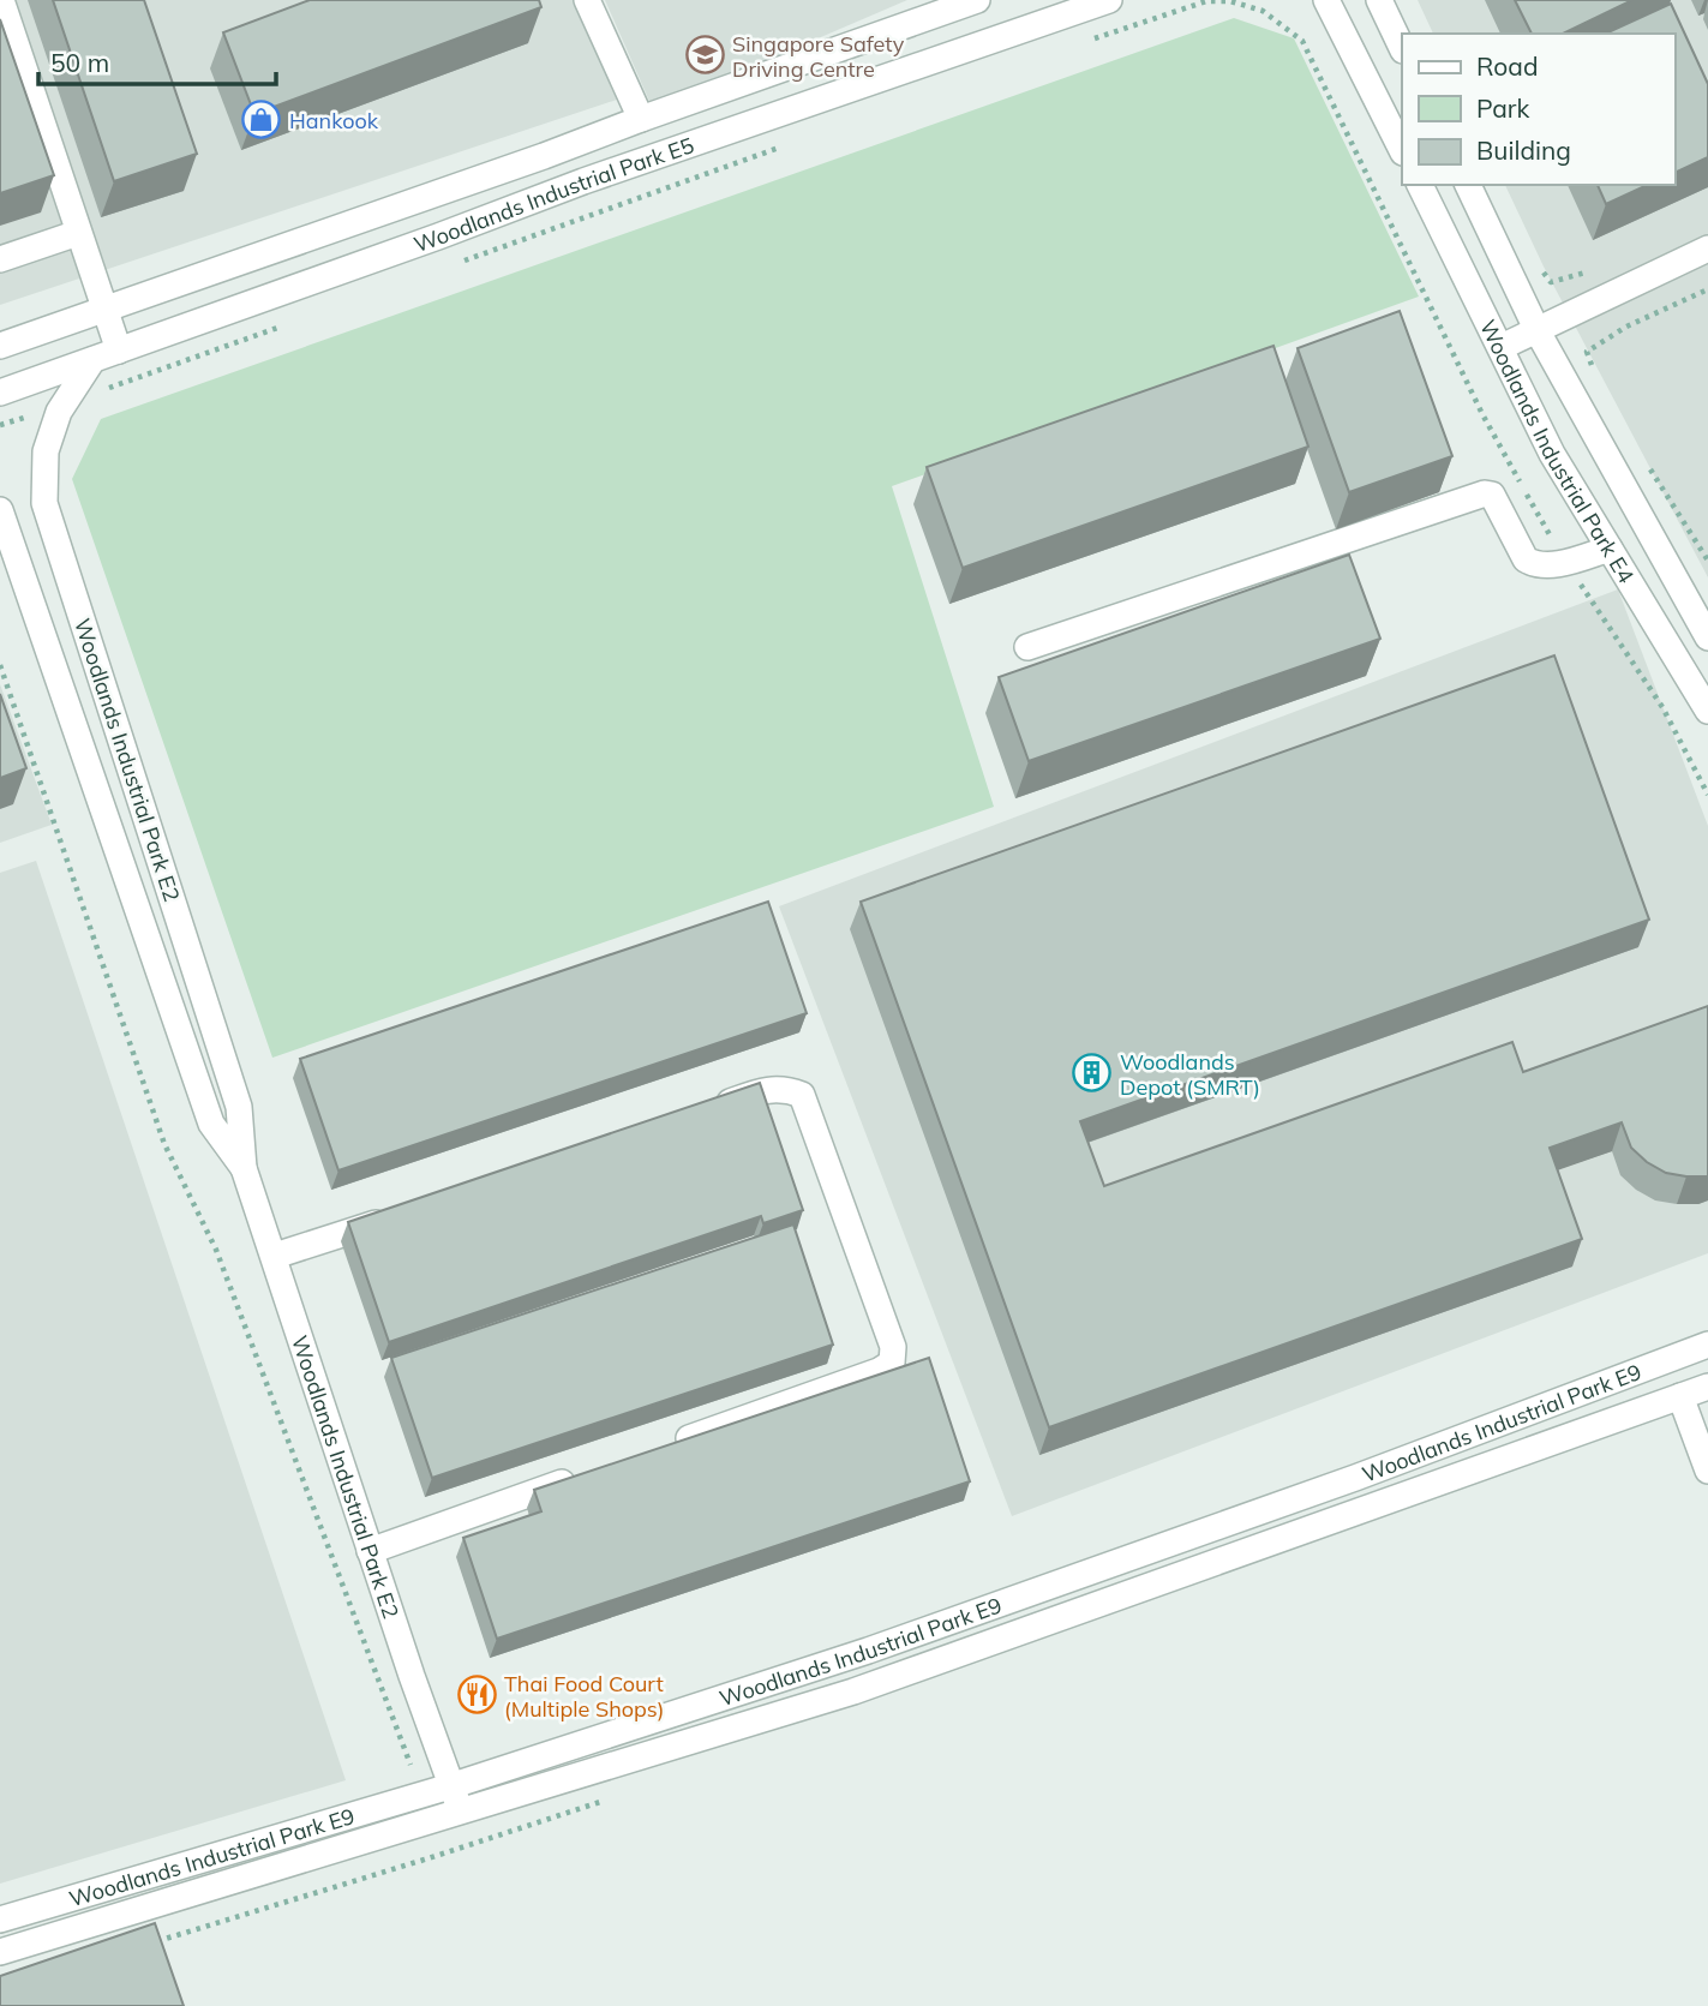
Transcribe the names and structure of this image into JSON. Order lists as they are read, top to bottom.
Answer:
{
  "streets": {
    "street": [
      "Woodlands Industrial Park E5",
      "Woodlands Industrial Park E4",
      "Woodlands Industrial Park E2",
      "Woodlands Industrial Park E9"
    ]
  },
  "crossings": [
    ["Woodlands Industrial Park E5", "Woodlands Industrial Park E2"],
    ["Woodlands Industrial Park E2", "Woodlands Industrial Park E9"]
  ],
  "places": {
    "school or university": ["Singapore Safety Driving Centre"],
    "shop": ["Hankook"],
    "building": ["Woodlands Depot (SMRT)"],
    "restaurant": ["Thai Food Court (Multiple Shops)"]
  },
  "legend": ["Road", "Park", "Building"],
  "scale_bar": "50 m"
}
